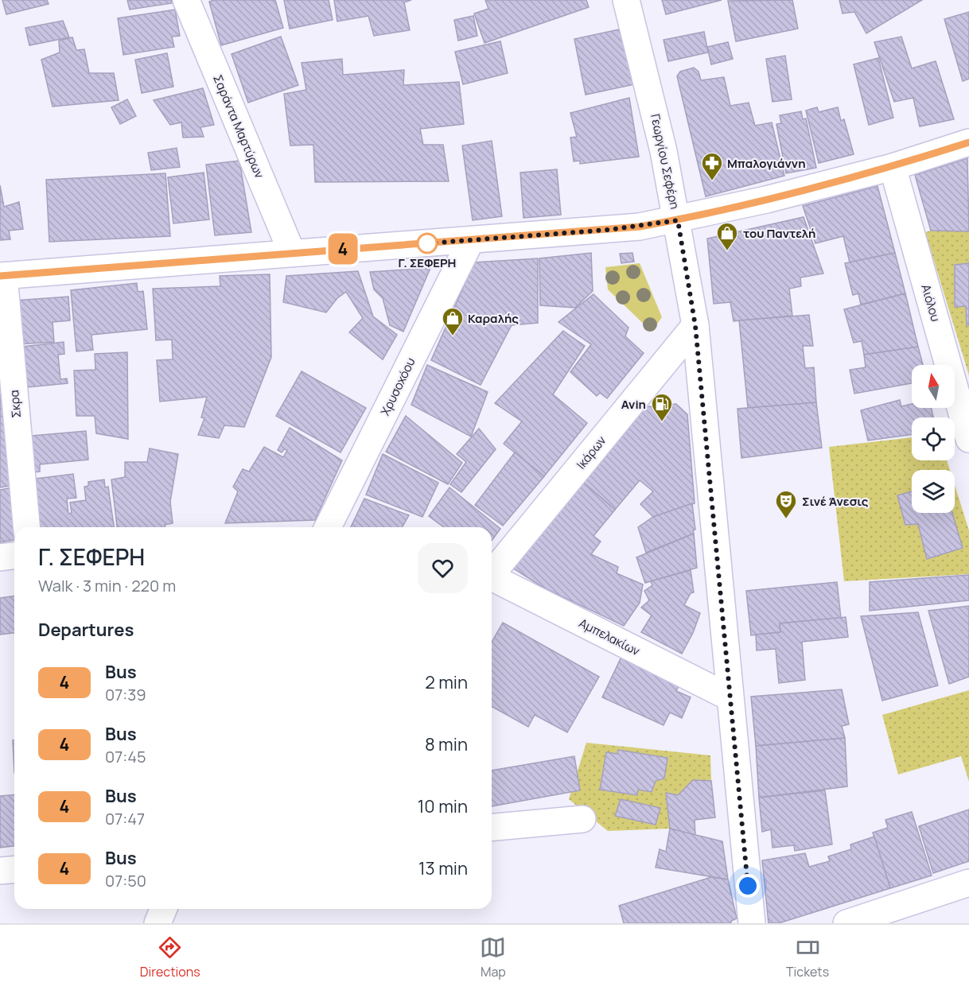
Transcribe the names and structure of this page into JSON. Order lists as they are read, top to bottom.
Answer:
{
  "streets": {
    "street": [
      "Σαράντα Μαρτύρων",
      "Γεωργίου Σεφέρη",
      "Αιόλου",
      "Χρυσοχόου",
      "Σκρα",
      "Ικάρων",
      "Αμπελακίων"
    ]
  },
  "crossings": [
    ["Γεωργίου Σεφέρη", "Ικάρων"],
    ["Γεωργίου Σεφέρη", "Αμπελακίων"]
  ],
  "places": {
    "pharmacy": ["Μπαλογιάννη"],
    "other": ["Γ. ΣΕΦΕΡΗ"],
    "shop": ["του Παντελή", "Καραλής"],
    "fuel station": ["Avin"],
    "theatre": ["Σινέ Άνεσις"]
  },
  "lines": ["bus line 4"],
  "north": "top",
  "page": {
    "on_map": "4",
    "heading": [
      ["Γ. ΣΕΦΕΡΗ", "Walk · 3 min · 220 m"],
      "Departures"
    ],
    "list": [
      {
        "mark": "4",
        "name": "Bus",
        "note": "07:39",
        "value": "2 min"
      },
      {
        "mark": "4",
        "name": "Bus",
        "note": "07:45",
        "value": "8 min"
      },
      {
        "mark": "4",
        "name": "Bus",
        "note": "07:47",
        "value": "10 min"
      },
      {
        "mark": "4",
        "name": "Bus",
        "note": "07:50",
        "value": "13 min"
      }
    ],
    "tabs": ["Directions", "Map", "Tickets"]
  }
}
